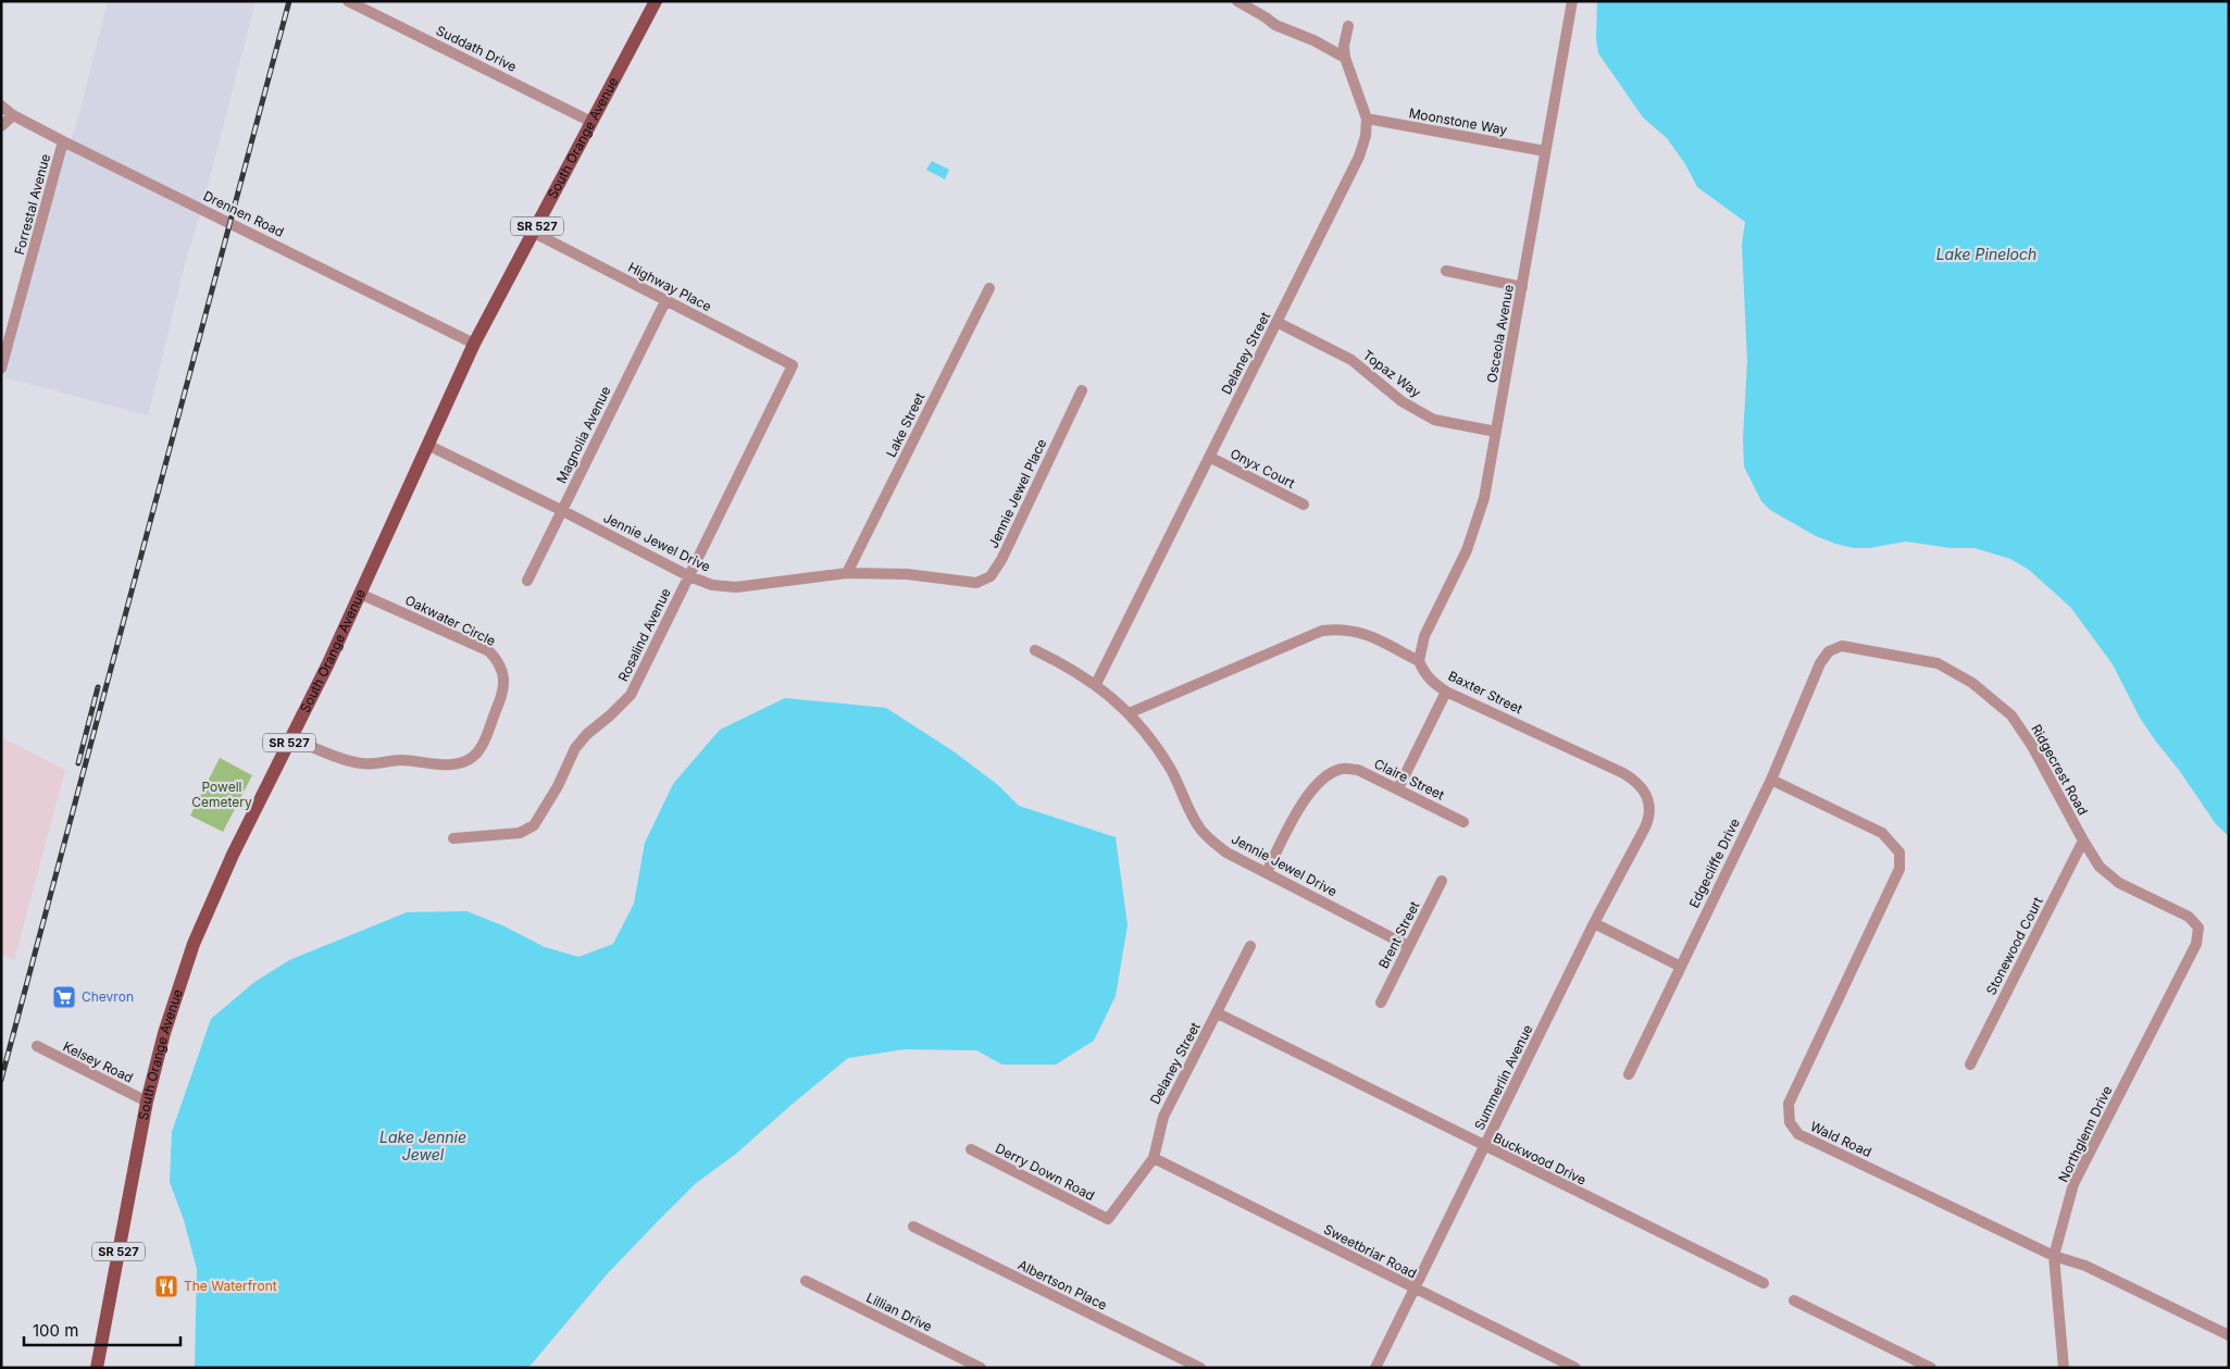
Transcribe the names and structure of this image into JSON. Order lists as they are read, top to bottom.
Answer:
{
  "streets": {
    "main road": ["South Orange Avenue", "SR 527"],
    "street": [
      "Suddath Drive",
      "Moonstone Way",
      "Forrestal Avenue",
      "Drennen Road",
      "Highway Place",
      "Osceola Avenue",
      "Delaney Street",
      "Topaz Way",
      "Lake Street",
      "Magnolia Avenue",
      "Onyx Court",
      "Jennie Jewel Place",
      "Jennie Jewel Drive",
      "Oakwater Circle",
      "Rosalind Avenue",
      "Baxter Street",
      "Ridgecrest Road",
      "Claire Street",
      "Edgecliffe Drive",
      "Brent Street",
      "Stonewood Court",
      "Kelsey Road",
      "Summerlin Avenue",
      "Northglenn Drive",
      "Wald Road",
      "Buckwood Drive",
      "Derry Down Road",
      "Sweetbriar Road",
      "Albertson Place",
      "Lillian Drive"
    ]
  },
  "crossings": [
    ["Suddath Drive", "South Orange Avenue"],
    ["Moonstone Way", "Osceola Avenue"],
    ["Moonstone Way", "Delaney Street"],
    ["South Orange Avenue", "Drennen Road"],
    ["South Orange Avenue", "Highway Place"],
    ["South Orange Avenue", "Jennie Jewel Drive"],
    ["South Orange Avenue", "Oakwater Circle"],
    ["South Orange Avenue", "Kelsey Road"],
    ["Forrestal Avenue", "Drennen Road"],
    ["Highway Place", "Magnolia Avenue"],
    ["Highway Place", "Rosalind Avenue"],
    ["Osceola Avenue", "Topaz Way"],
    ["Osceola Avenue", "Baxter Street"],
    ["Delaney Street", "Topaz Way"],
    ["Delaney Street", "Onyx Court"],
    ["Delaney Street", "Jennie Jewel Drive"],
    ["Delaney Street", "Buckwood Drive"],
    ["Delaney Street", "Derry Down Road"],
    ["Delaney Street", "Sweetbriar Road"],
    ["Lake Street", "Jennie Jewel Drive"],
    ["Magnolia Avenue", "Jennie Jewel Drive"],
    ["Jennie Jewel Place", "Jennie Jewel Drive"],
    ["Jennie Jewel Drive", "Rosalind Avenue"],
    ["Jennie Jewel Drive", "Baxter Street"],
    ["Jennie Jewel Drive", "Claire Street"],
    ["Jennie Jewel Drive", "Brent Street"],
    ["Baxter Street", "Summerlin Avenue"],
    ["Ridgecrest Road", "Edgecliffe Drive"],
    ["Ridgecrest Road", "Stonewood Court"],
    ["Ridgecrest Road", "Northglenn Drive"],
    ["Edgecliffe Drive", "Wald Road"],
    ["Summerlin Avenue", "Buckwood Drive"],
    ["Summerlin Avenue", "Sweetbriar Road"],
    ["Northglenn Drive", "Wald Road"]
  ],
  "water": ["Lake Pineloch", "Lake Jennie Jewel"],
  "parks": ["Powell Cemetery"],
  "places": {
    "supermarket": ["Chevron"],
    "restaurant": ["The Waterfront"]
  },
  "scale_bar": "100 m"
}
